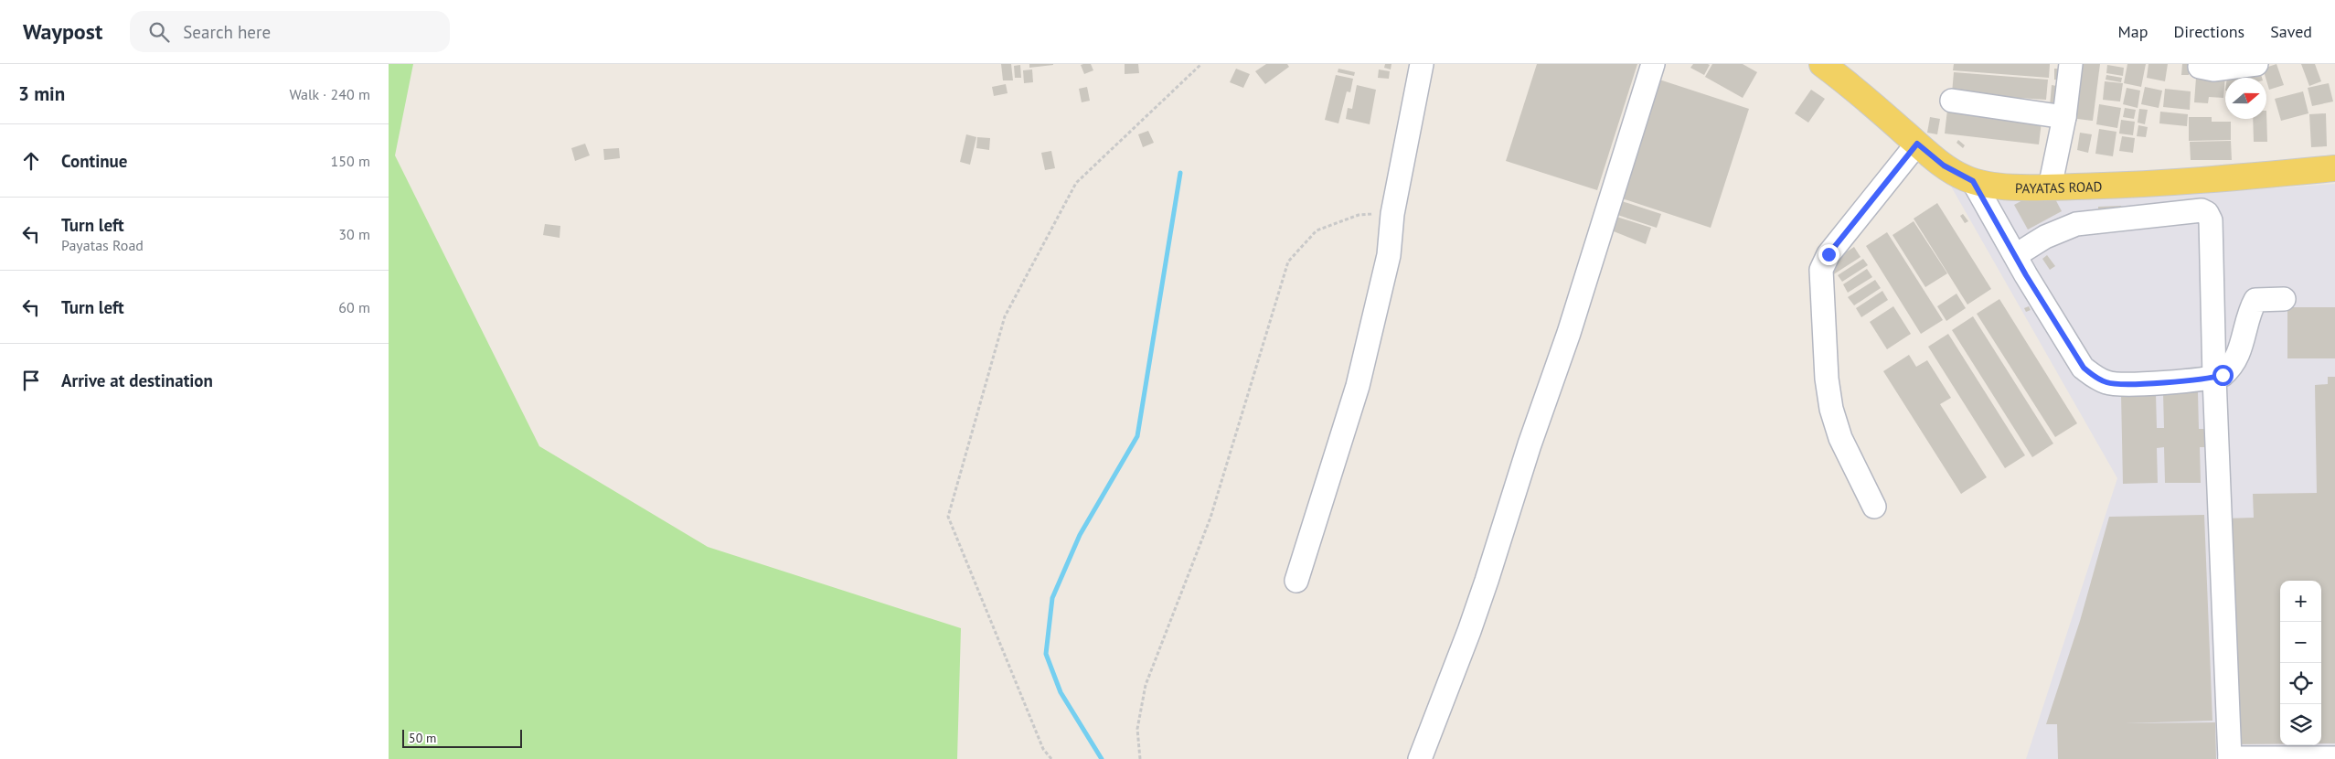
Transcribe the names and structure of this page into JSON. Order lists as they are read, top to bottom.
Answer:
{
  "streets": {
    "main road": ["PAYATAS ROAD"]
  },
  "scale_bar": "50 m",
  "north": "right",
  "page": {
    "header": "Waypost",
    "search": "Search here",
    "nav": ["Map", "Directions", "Saved"],
    "heading": ["3 min", "Walk · 240 m"],
    "list": [
      ["Continue", "150 m"],
      ["Turn left", "Payatas Road", "30 m"],
      ["Turn left", "60 m"],
      "Arrive at destination"
    ],
    "map_buttons": ["+", "−"],
    "scale": "50 m"
  }
}
